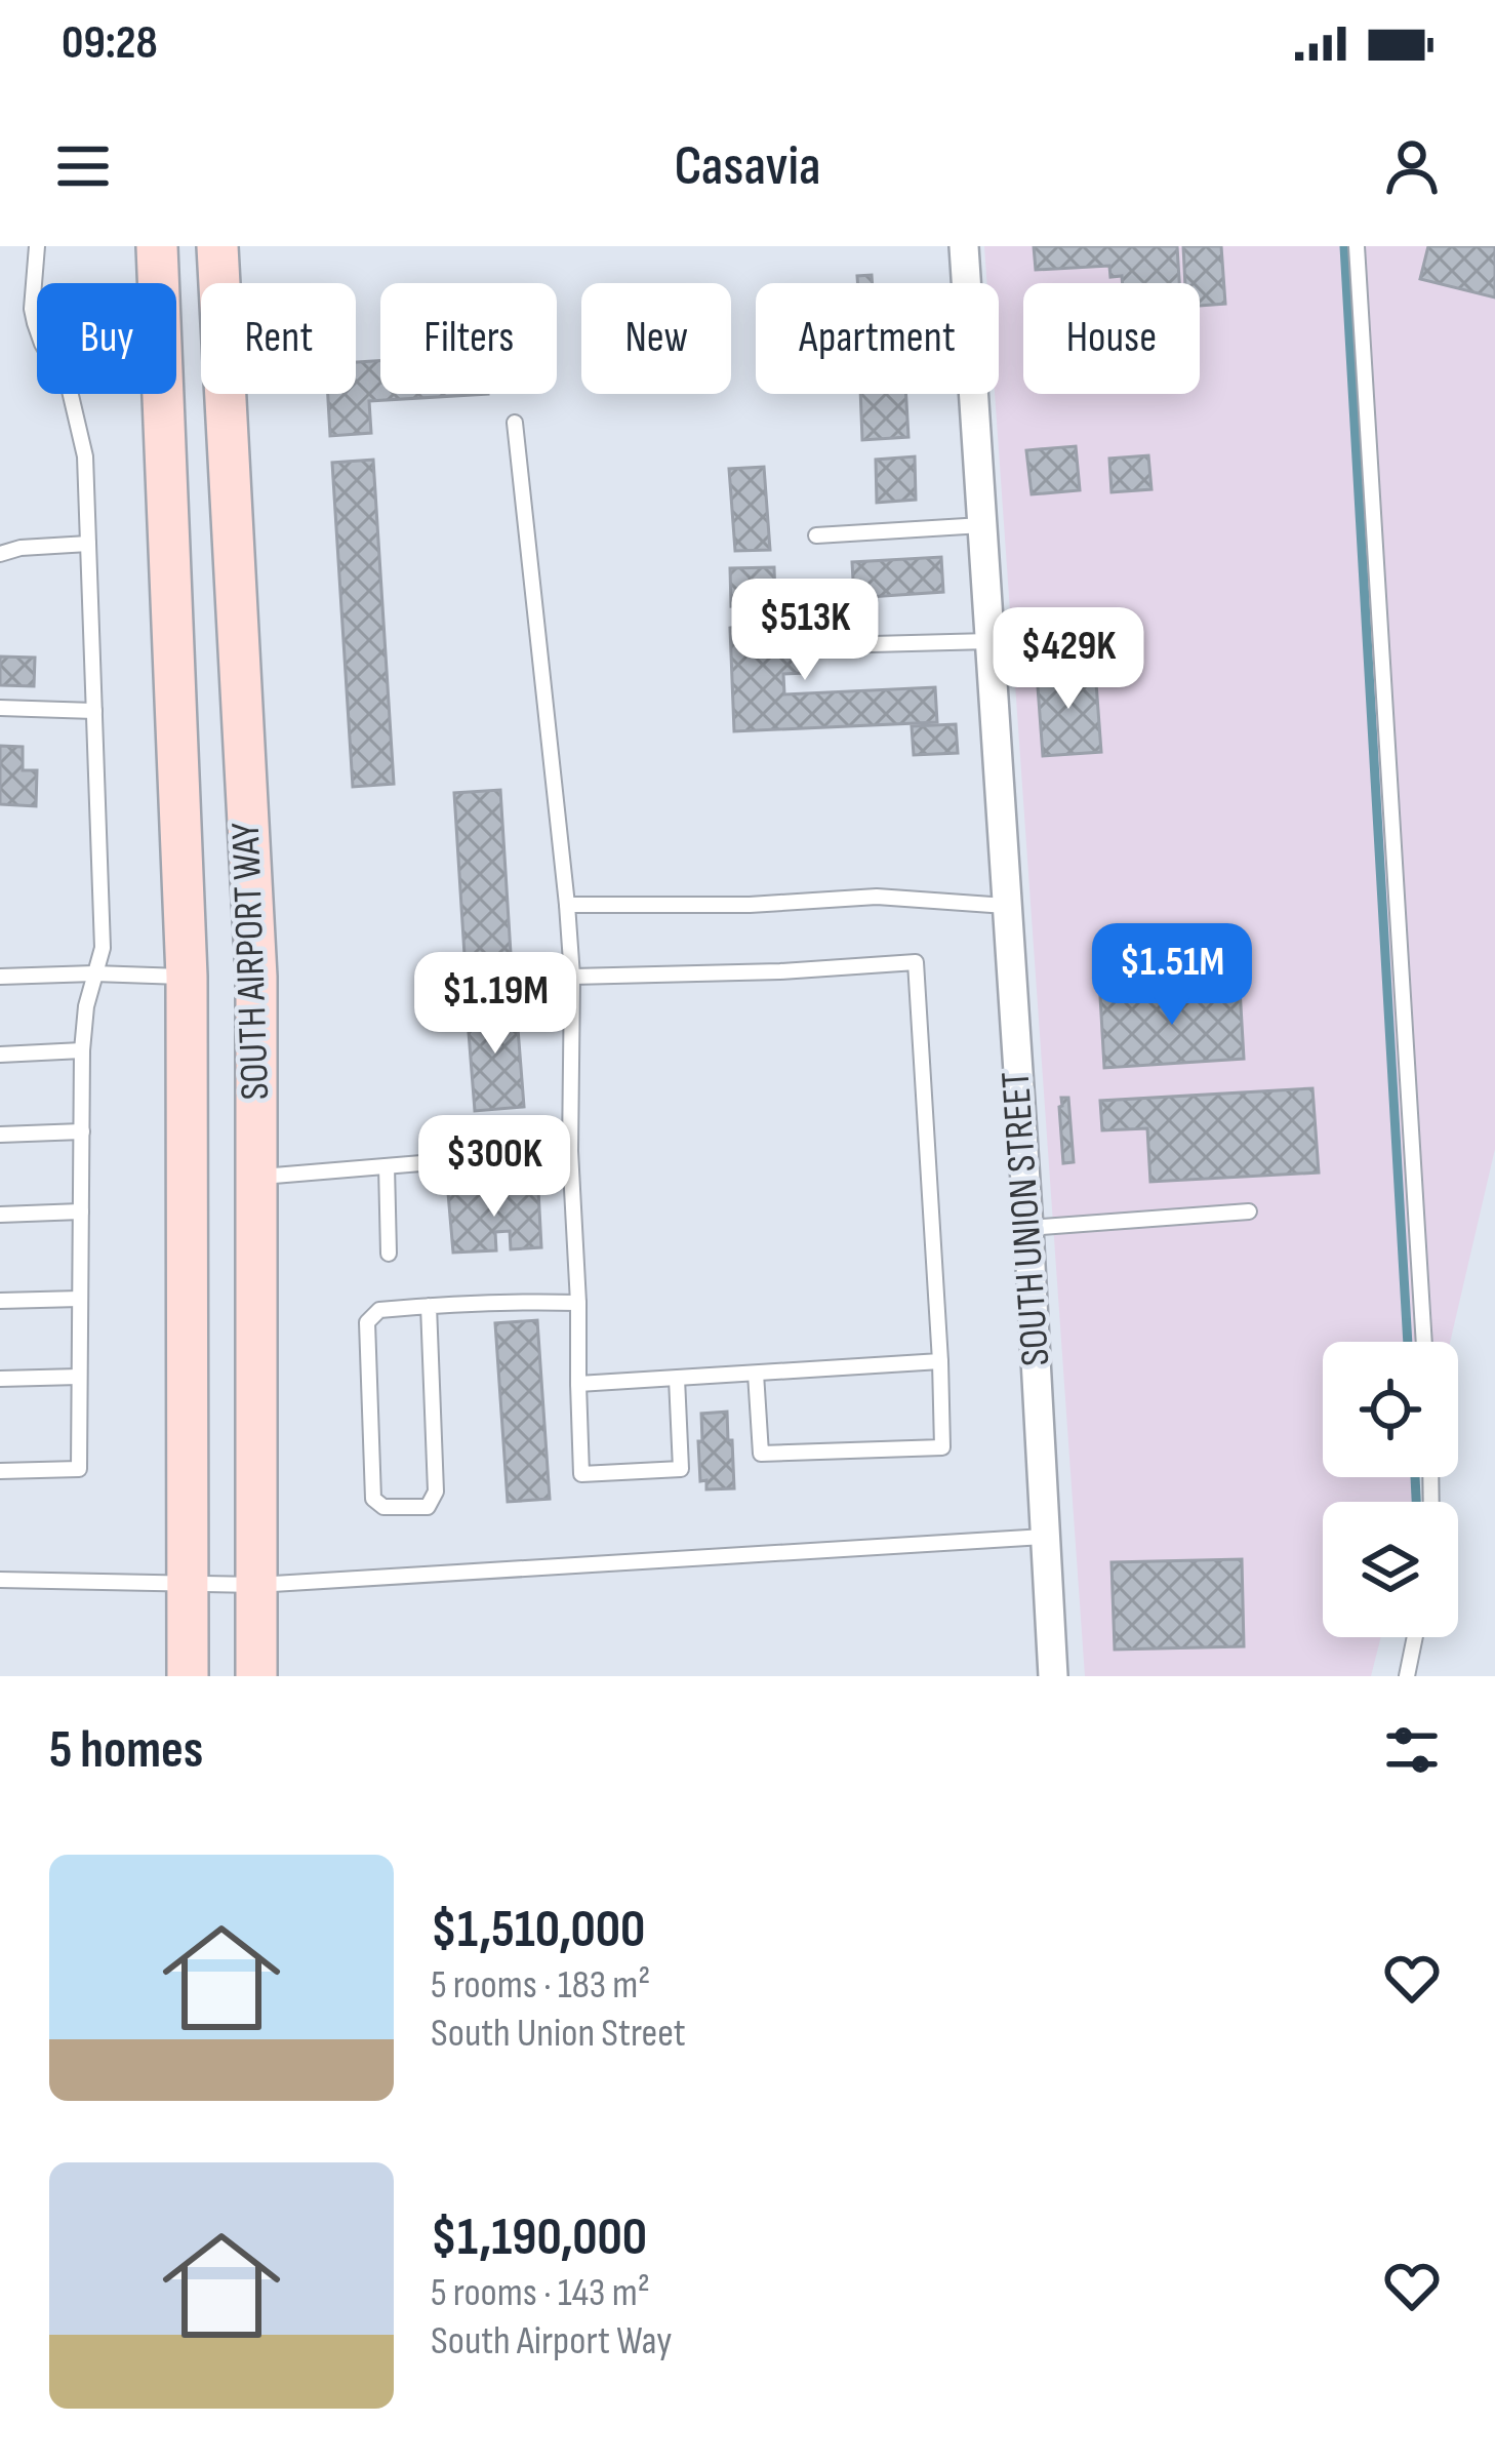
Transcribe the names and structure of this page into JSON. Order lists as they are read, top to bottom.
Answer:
{
  "streets": {
    "main road": ["SOUTH AIRPORT WAY"],
    "street": ["SOUTH UNION STREET"]
  },
  "page": {
    "status": "09:28",
    "header": "Casavia",
    "chip": [
      "Buy",
      "Rent",
      "Filters",
      "New",
      "Apartment",
      "House"
    ],
    "price": [
      "$513K",
      "$429K",
      "$1.51M",
      "$1.19M",
      "$300K"
    ],
    "heading": "5 homes",
    "list": [
      {
        "name": "$1,510,000",
        "note": "5 rooms · 183 m² · South Union Street"
      },
      {
        "name": "$1,190,000",
        "note": "5 rooms · 143 m² · South Airport Way"
      }
    ]
  }
}
